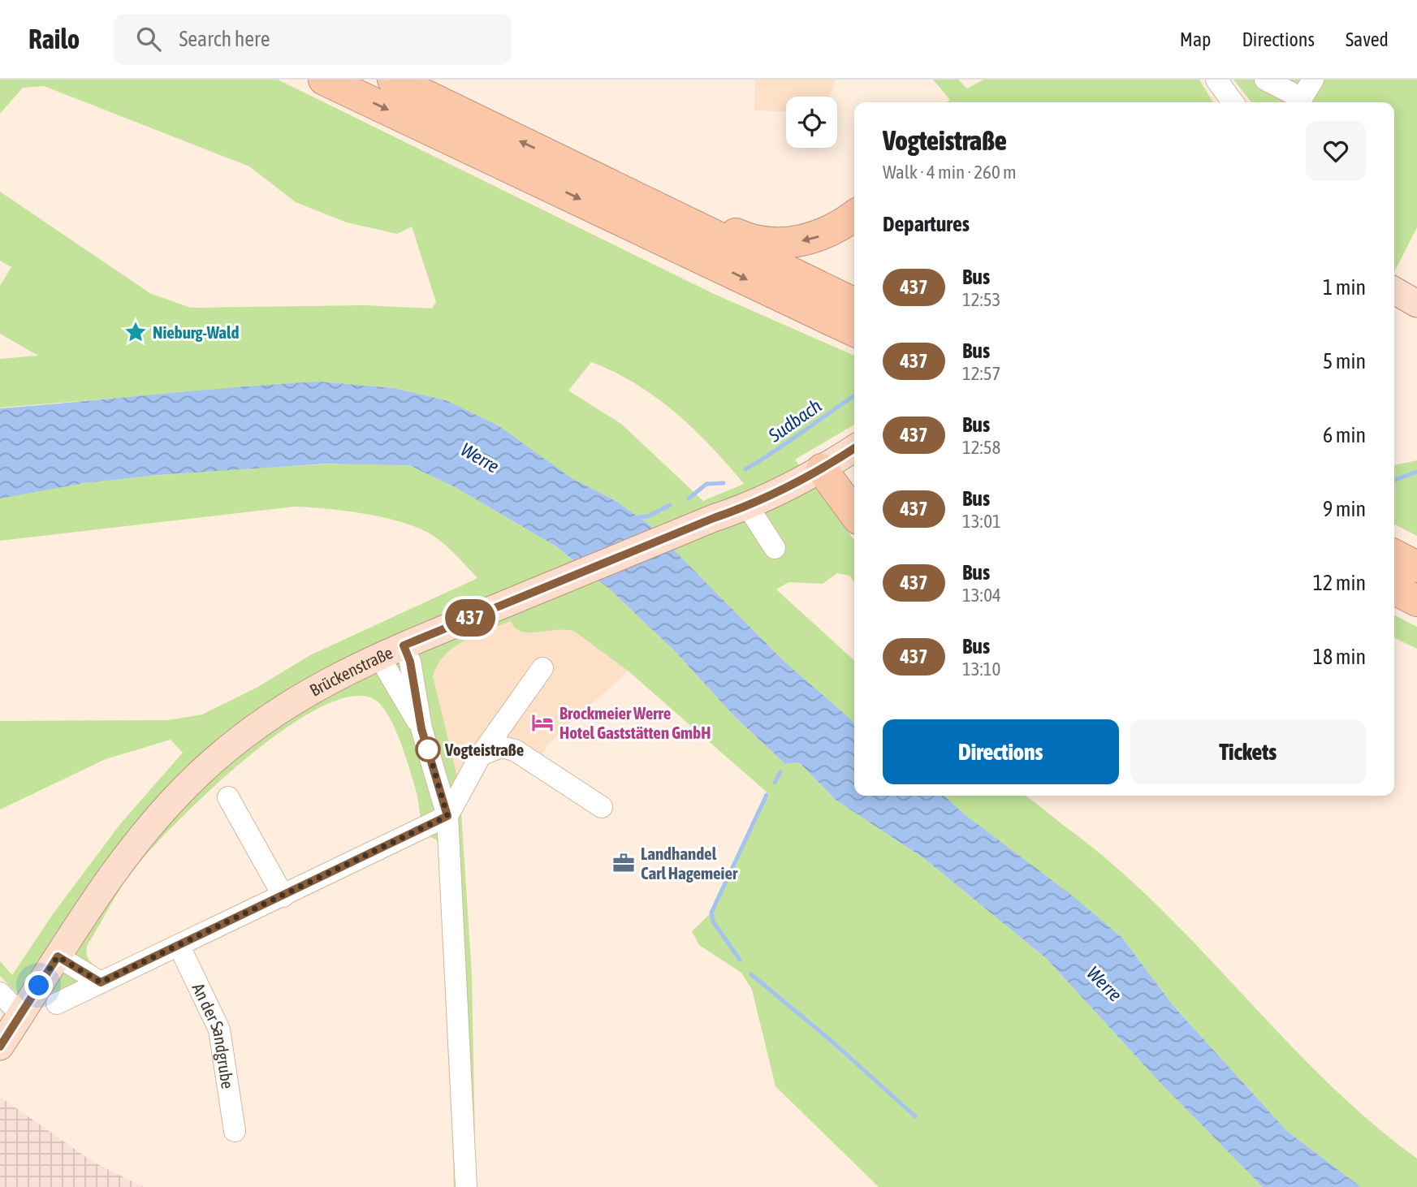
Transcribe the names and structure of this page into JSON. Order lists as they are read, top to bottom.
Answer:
{
  "streets": {
    "main road": ["Brückenstraße"],
    "street": ["An der Sandgrube"]
  },
  "water": ["Sudbach", "Werre"],
  "places": {
    "place": ["Nieburg-Wald"],
    "hotel": ["Brockmeier Werre Hotel Gaststätten GmbH"],
    "other": ["Vogteistraße"],
    "office": ["Landhandel Carl Hagemeier"]
  },
  "lines": ["bus line 437"],
  "page": {
    "header": "Railo",
    "search": "Search here",
    "nav": ["Map", "Directions", "Saved"],
    "on_map": "437",
    "heading": [
      ["Vogteistraße", "Walk · 4 min · 260 m"],
      "Departures"
    ],
    "list": [
      {
        "mark": "437",
        "name": "Bus",
        "note": "12:53",
        "value": "1 min"
      },
      {
        "mark": "437",
        "name": "Bus",
        "note": "12:57",
        "value": "5 min"
      },
      {
        "mark": "437",
        "name": "Bus",
        "note": "12:58",
        "value": "6 min"
      },
      {
        "mark": "437",
        "name": "Bus",
        "note": "13:01",
        "value": "9 min"
      },
      {
        "mark": "437",
        "name": "Bus",
        "note": "13:04",
        "value": "12 min"
      },
      {
        "mark": "437",
        "name": "Bus",
        "note": "13:10",
        "value": "18 min"
      }
    ],
    "buttons": ["Directions", "Tickets"]
  }
}
